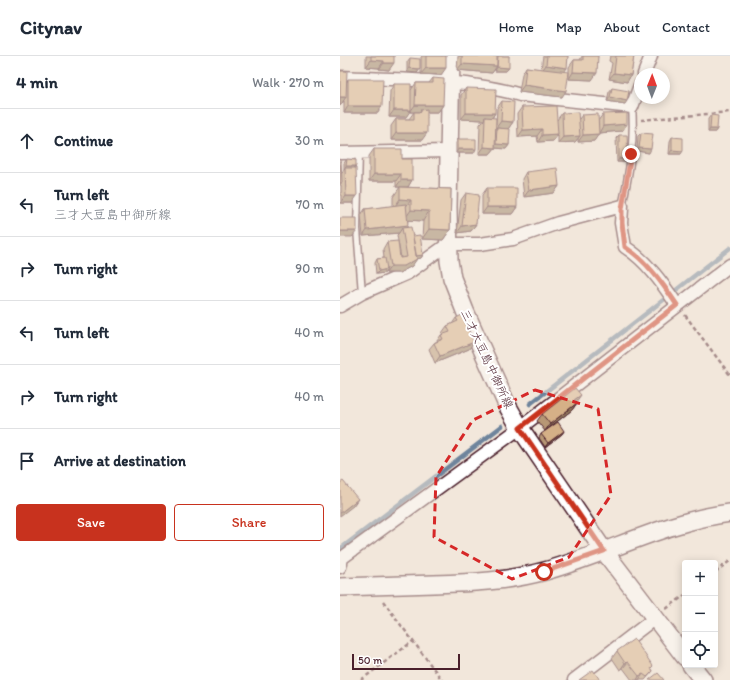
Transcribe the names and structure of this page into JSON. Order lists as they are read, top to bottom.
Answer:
{
  "streets": {
    "main road": ["三才大豆島中御所線"]
  },
  "scale_bar": "50 m",
  "north": "top",
  "page": {
    "header": "Citynav",
    "nav": [
      "Home",
      "Map",
      "About",
      "Contact"
    ],
    "heading": ["4 min", "Walk · 270 m"],
    "list": [
      ["Continue", "30 m"],
      ["Turn left", "三才大豆島中御所線", "70 m"],
      ["Turn right", "90 m"],
      ["Turn left", "40 m"],
      ["Turn right", "40 m"],
      "Arrive at destination"
    ],
    "buttons": ["Save", "Share"],
    "map_buttons": ["+", "−"],
    "scale": "50 m"
  }
}
